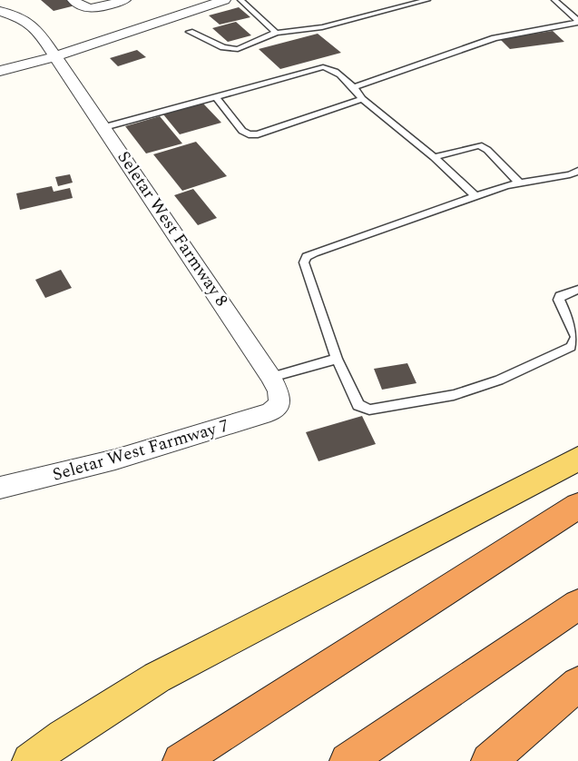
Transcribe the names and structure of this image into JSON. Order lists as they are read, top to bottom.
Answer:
{
  "streets": {
    "street": ["Seletar West Farmway 8", "Seletar West Farmway 7"]
  },
  "crossings": [
    ["Seletar West Farmway 8", "Seletar West Farmway 7"]
  ]
}
